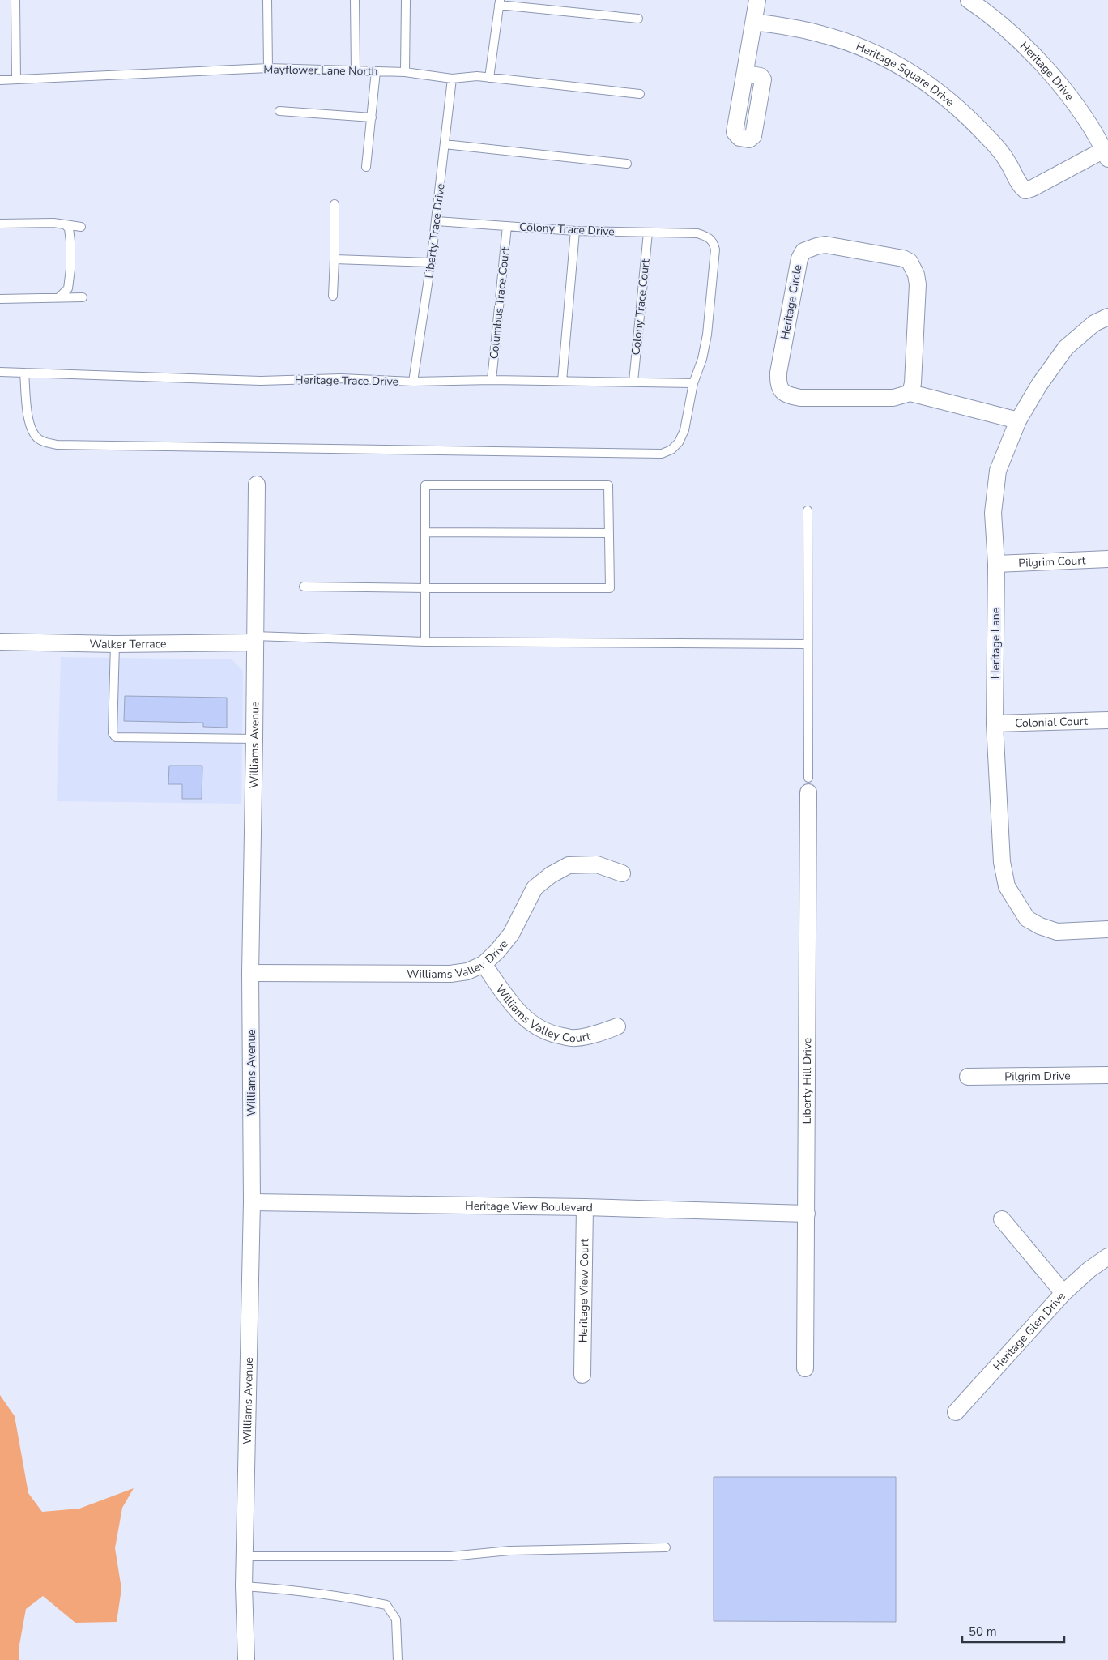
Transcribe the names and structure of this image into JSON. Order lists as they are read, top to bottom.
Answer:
{
  "streets": {
    "street": [
      "Heritage Drive",
      "Heritage Square Drive",
      "Heritage Circle",
      "Pilgrim Court",
      "Walker Terrace",
      "Heritage Lane",
      "Colonial Court",
      "Williams Avenue",
      "Williams Valley Drive",
      "Williams Valley Court",
      "Pilgrim Drive",
      "Liberty Hill Drive",
      "Heritage View Boulevard",
      "Heritage View Court",
      "Heritage Glen Drive"
    ],
    "lane": [
      "Mayflower Lane North",
      "Colony Trace Drive",
      "Liberty Trace Drive",
      "Columbus Trace Court",
      "Colony Trace Court",
      "Heritage Trace Drive"
    ]
  },
  "crossings": [
    ["Mayflower Lane North", "Liberty Trace Drive"],
    ["Heritage Drive", "Heritage Square Drive"],
    ["Colony Trace Drive", "Liberty Trace Drive"],
    ["Colony Trace Drive", "Columbus Trace Court"],
    ["Colony Trace Drive", "Colony Trace Court"],
    ["Colony Trace Drive", "Heritage Trace Drive"],
    ["Liberty Trace Drive", "Heritage Trace Drive"],
    ["Columbus Trace Court", "Heritage Trace Drive"],
    ["Colony Trace Court", "Heritage Trace Drive"],
    ["Pilgrim Court", "Heritage Lane"],
    ["Walker Terrace", "Williams Avenue"],
    ["Heritage Lane", "Colonial Court"],
    ["Williams Avenue", "Williams Valley Drive"],
    ["Williams Avenue", "Heritage View Boulevard"],
    ["Williams Valley Drive", "Williams Valley Court"],
    ["Liberty Hill Drive", "Heritage View Boulevard"],
    ["Heritage View Boulevard", "Heritage View Court"]
  ],
  "scale_bar": "50 m"
}
